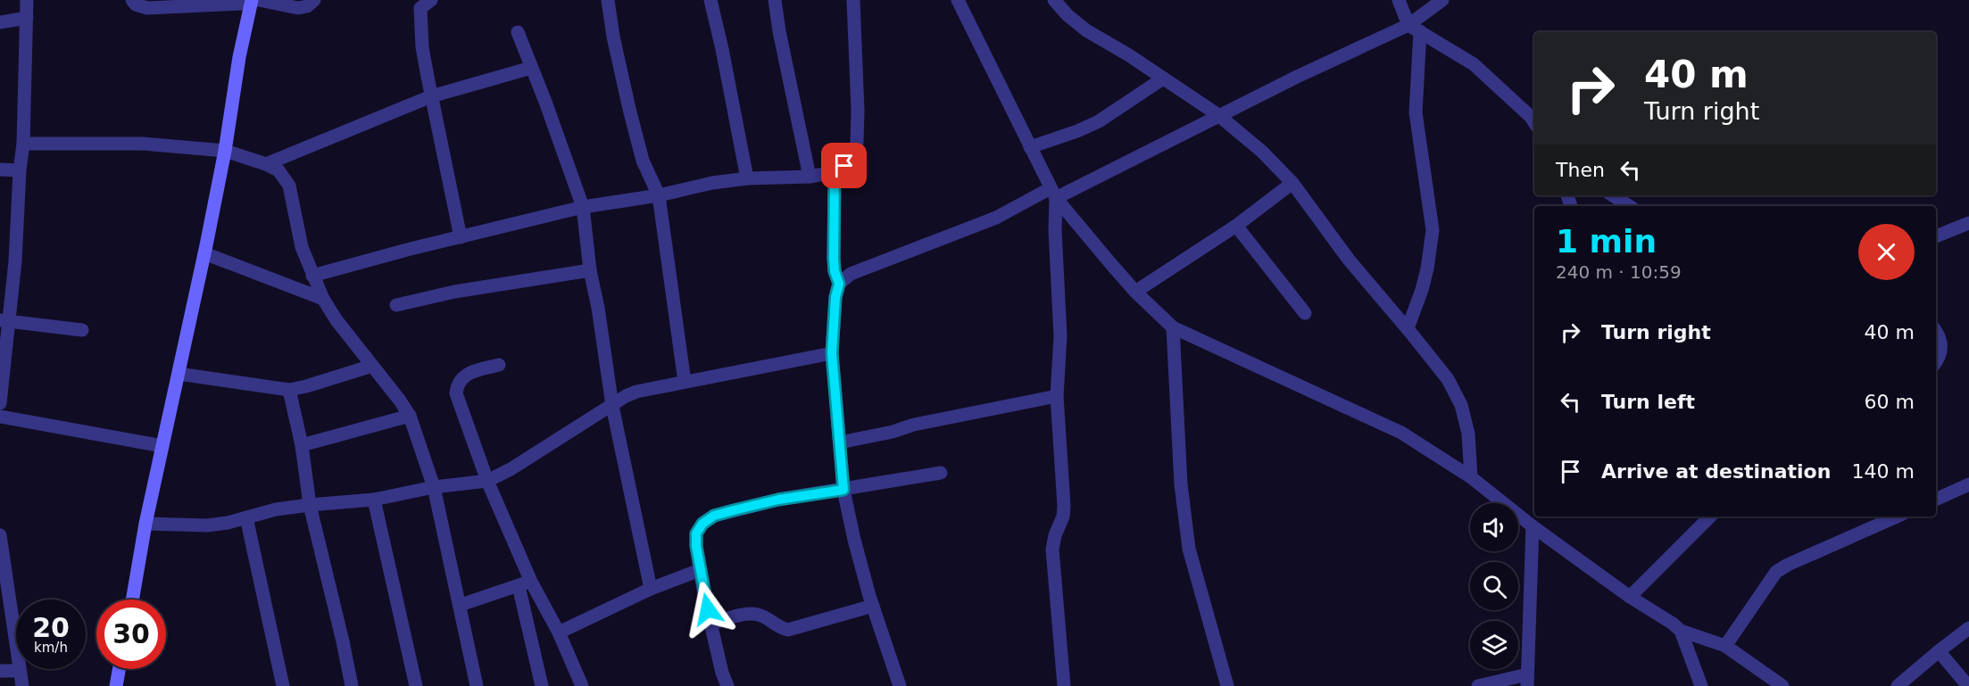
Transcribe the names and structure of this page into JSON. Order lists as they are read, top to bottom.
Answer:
{
  "page": {
    "turn": ["40 m", "Turn right"],
    "then": "Then",
    "heading": ["1 min", "240 m · 10:59"],
    "list": [
      {
        "name": "Turn right",
        "value": "40 m"
      },
      {
        "name": "Turn left",
        "value": "60 m"
      },
      {
        "name": "Arrive at destination",
        "value": "140 m"
      }
    ],
    "speed": "20 km/h",
    "limit": "30"
  }
}
